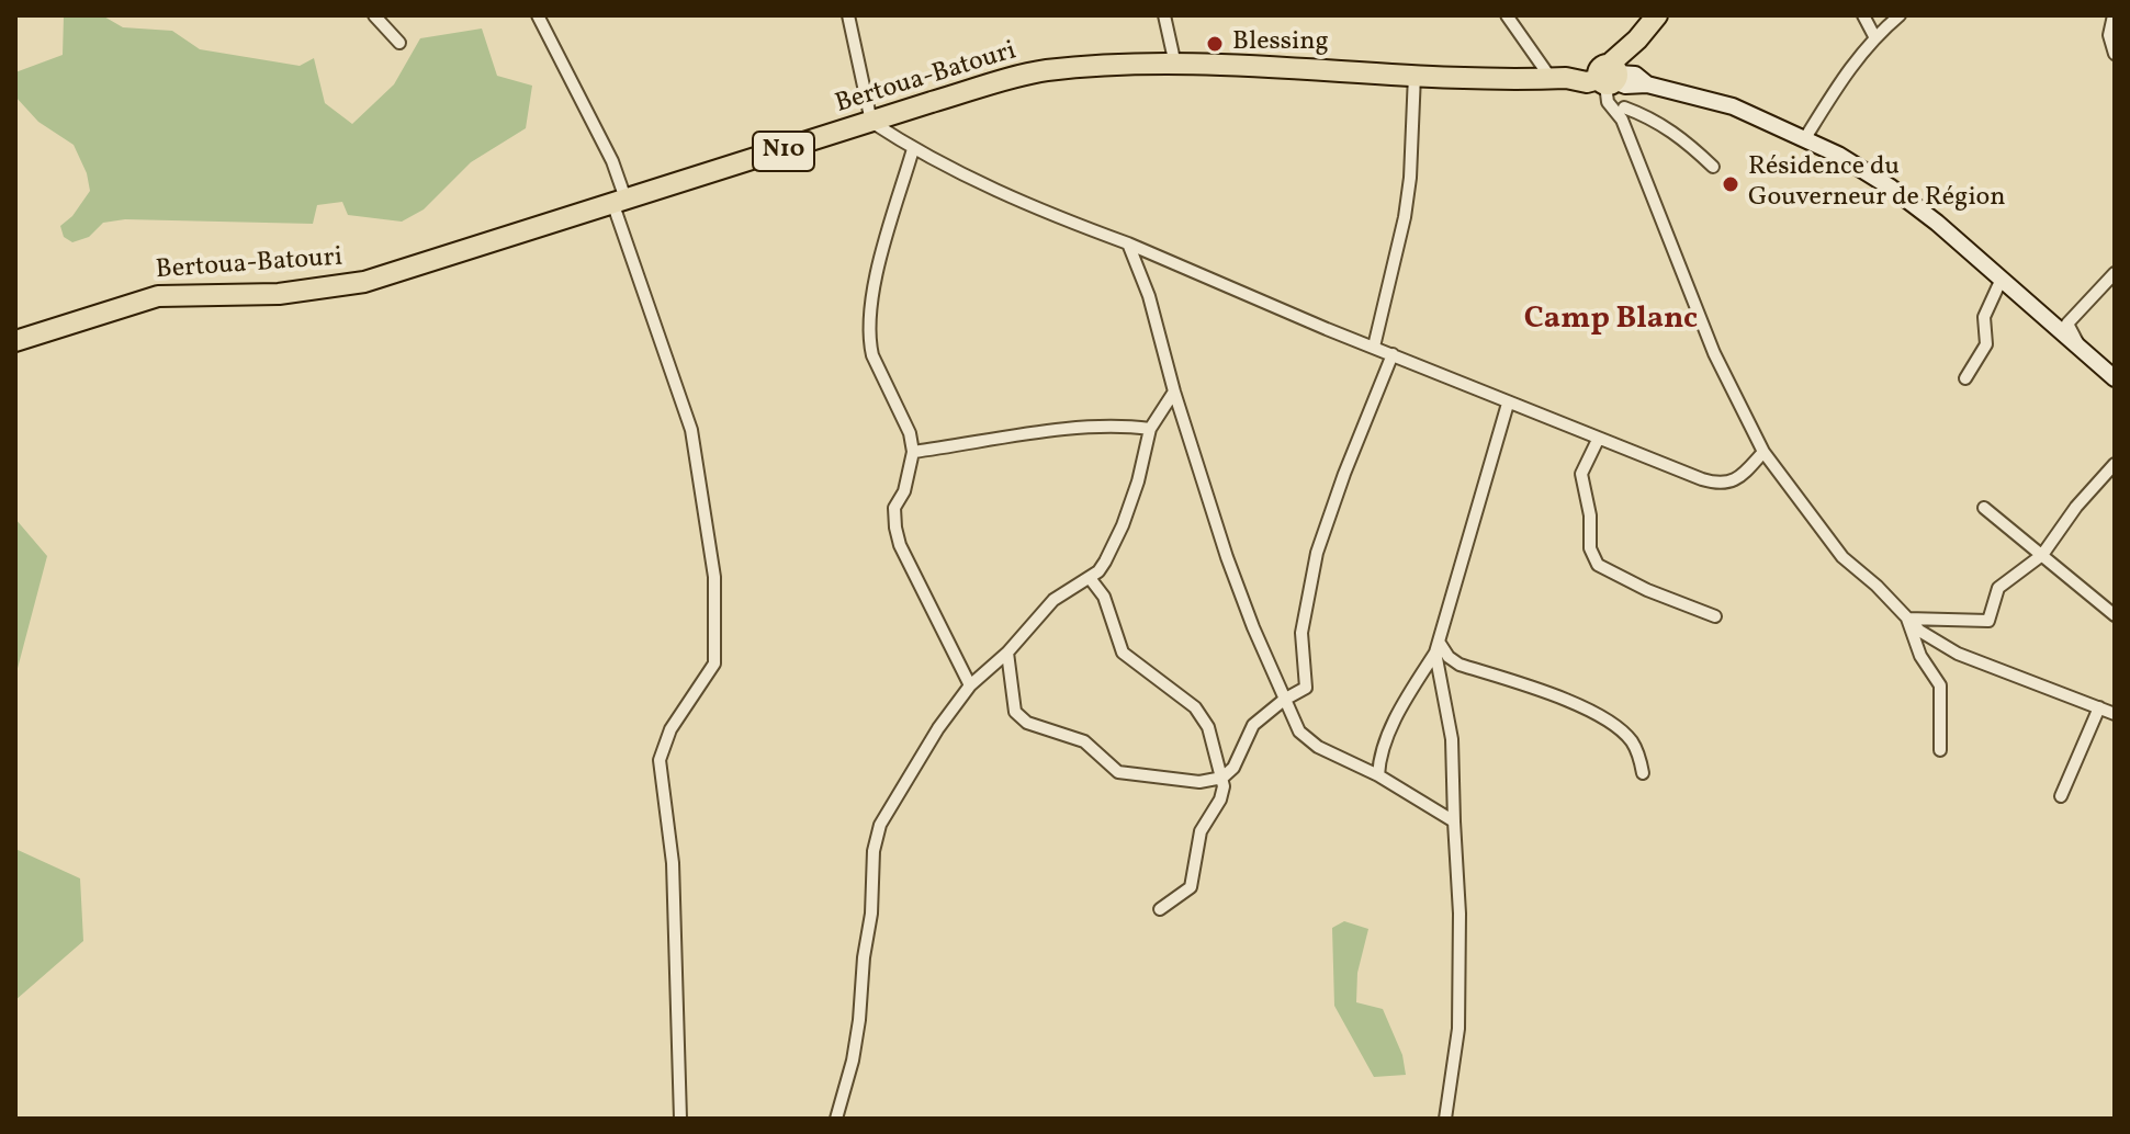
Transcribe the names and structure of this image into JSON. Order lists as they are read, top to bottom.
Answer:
{
  "streets": {
    "highway": ["Bertoua-Batouri", "N10"]
  },
  "districts": ["Camp Blanc"],
  "places": ["Blessing", "Résidence du Gouverneur de Région"]
}
